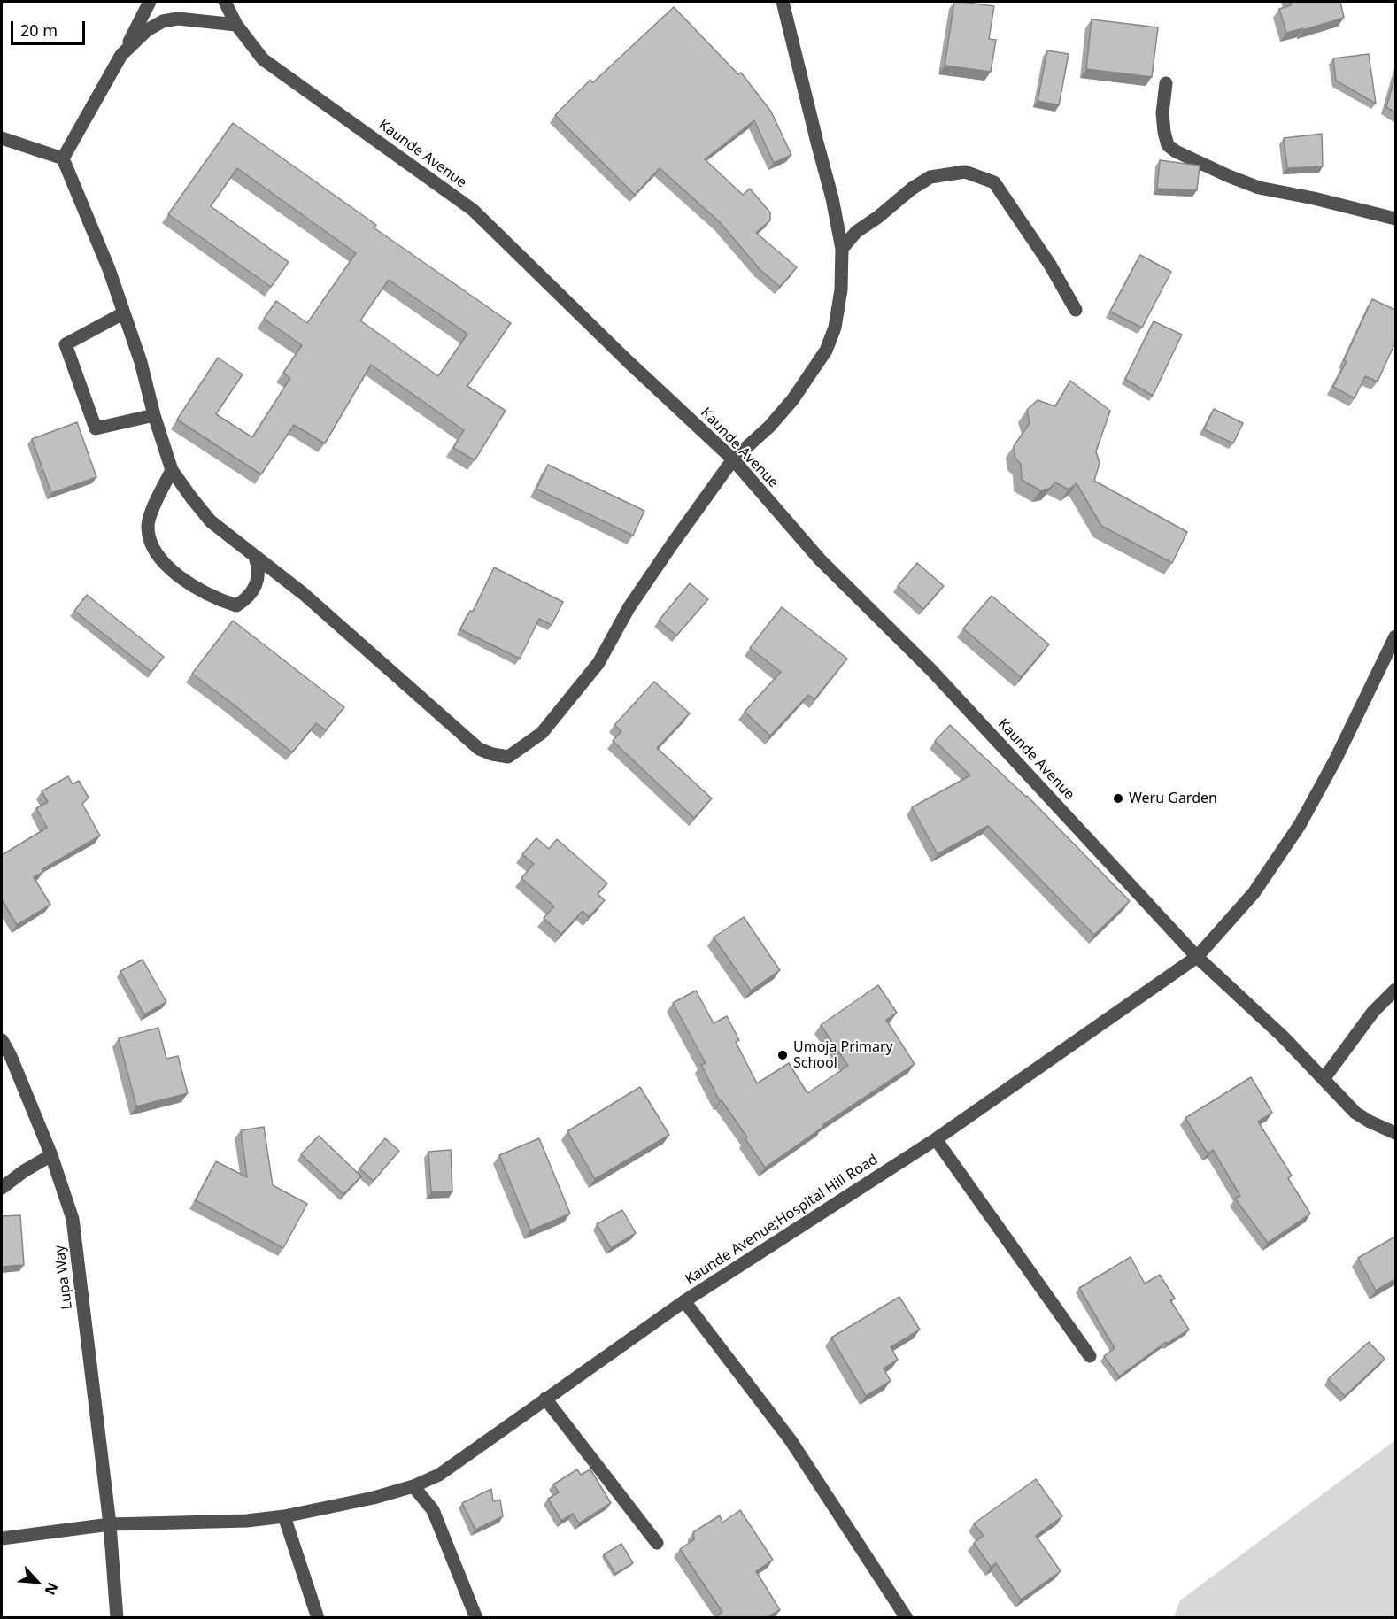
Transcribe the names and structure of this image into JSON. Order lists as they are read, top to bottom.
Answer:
{
  "streets": {
    "street": ["Kaunde Avenue", "Kaunde Avenue;Hospital Hill Road", "Lupa Way"]
  },
  "crossings": [
    ["Kaunde Avenue", "Kaunde Avenue;Hospital Hill Road"],
    ["Kaunde Avenue;Hospital Hill Road", "Lupa Way"]
  ],
  "places": ["Weru Garden", "Umoja Primary School"],
  "scale_bar": "20 m",
  "north": "bottom right"
}
